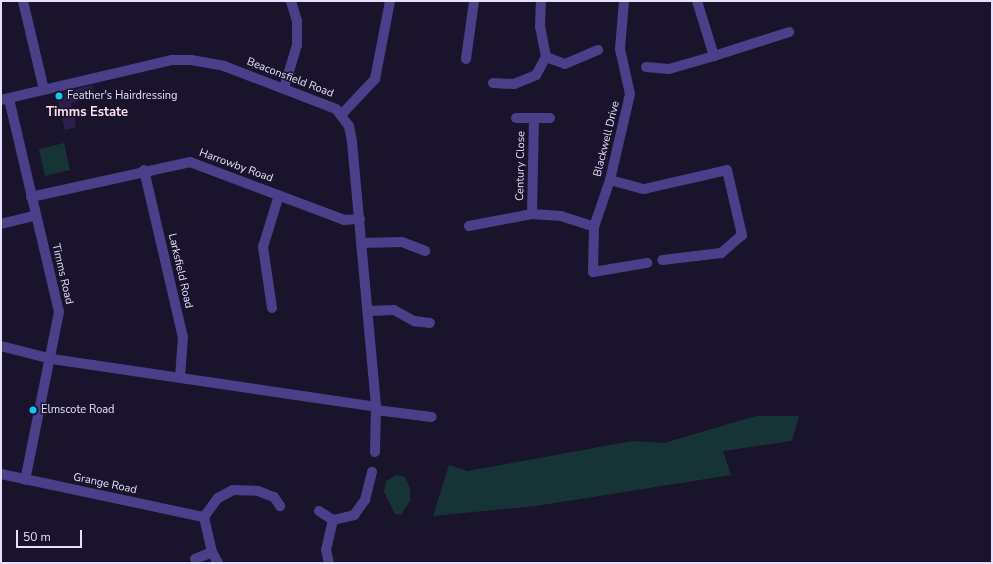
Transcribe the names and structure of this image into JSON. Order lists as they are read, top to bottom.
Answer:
{
  "streets": {
    "street": [
      "Beaconsfield Road",
      "Blackwell Drive",
      "Harrowby Road",
      "Century Close",
      "Larksfield Road",
      "Timms Road",
      "Grange Road"
    ]
  },
  "crossings": [
    ["Beaconsfield Road", "Harrowby Road"],
    ["Beaconsfield Road", "Timms Road"],
    ["Harrowby Road", "Larksfield Road"],
    ["Harrowby Road", "Timms Road"],
    ["Timms Road", "Grange Road"]
  ],
  "districts": ["Timms Estate"],
  "places": ["Feather's Hairdressing", "Elmscote Road"],
  "scale_bar": "50 m"
}
